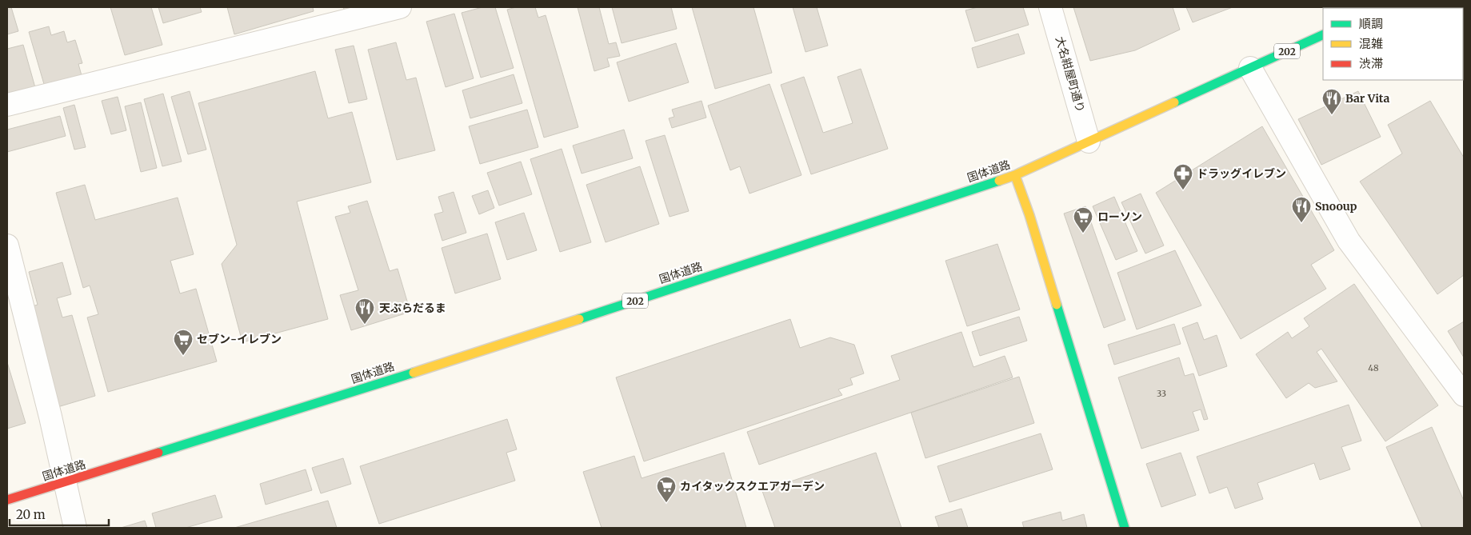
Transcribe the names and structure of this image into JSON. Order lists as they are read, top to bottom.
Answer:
{
  "streets": {
    "main road": ["202", "国体道路"],
    "street": ["大名紺屋町通り"]
  },
  "crossings": [
    ["大名紺屋町通り", "国体道路"]
  ],
  "places": {
    "restaurant": ["Bar Vita", "Snooup", "天ぷらだるま"],
    "pharmacy": ["ドラッグイレブン"],
    "supermarket": ["ローソン", "セブン-イレブン", "カイタックスクエアガーデン"]
  },
  "house_numbers": ["48", "33"],
  "legend": ["順調", "混雑", "渋滞"],
  "scale_bar": "20 m"
}
